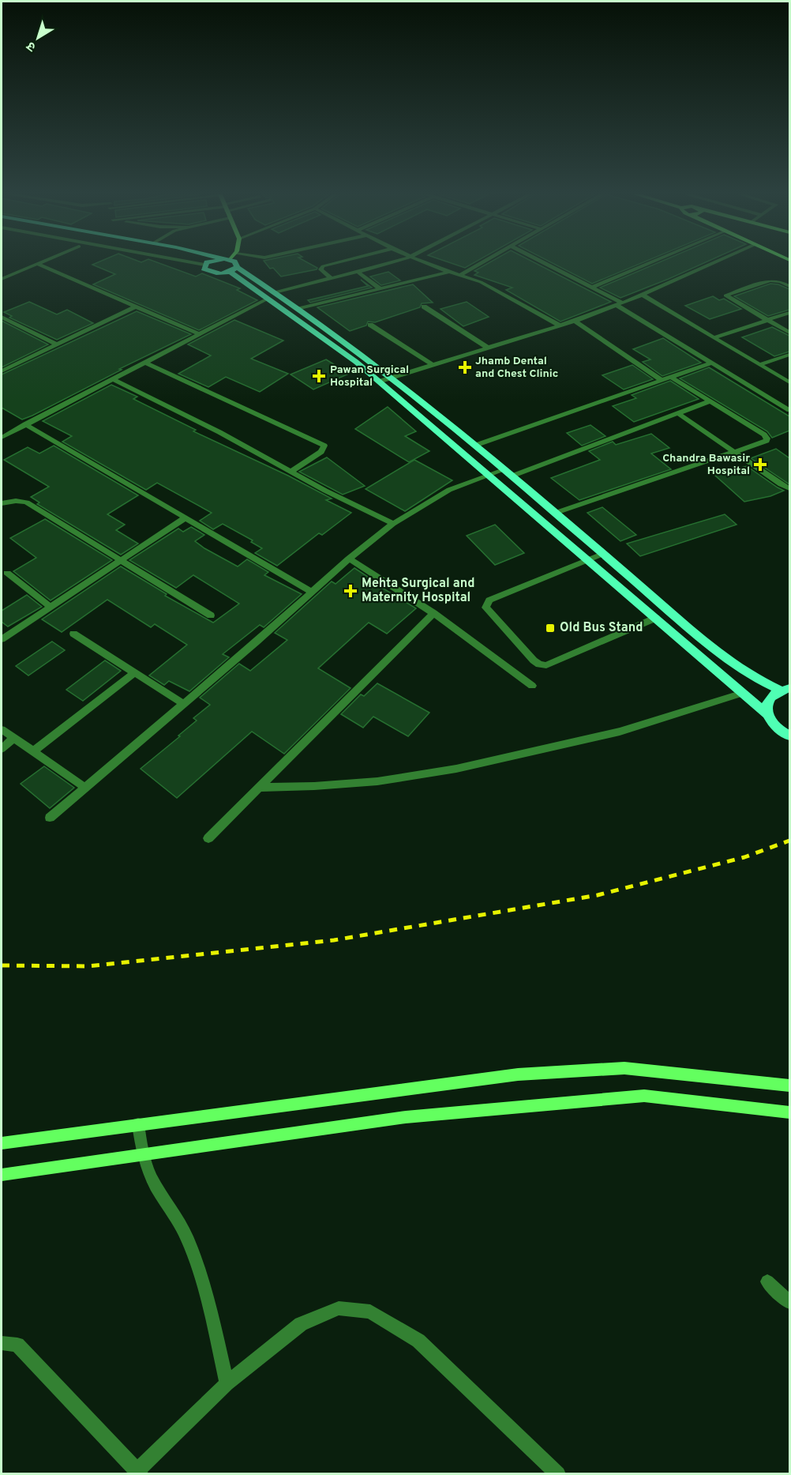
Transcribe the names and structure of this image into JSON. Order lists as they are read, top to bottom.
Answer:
{
  "places": {
    "health": [
      "Jhamb Dental and Chest Clinic",
      "Pawan Surgical Hospital",
      "Chandra Bawasir Hospital",
      "Mehta Surgical and Maternity Hospital"
    ],
    "transit": ["Old Bus Stand"]
  },
  "north": "bottom left"
}
